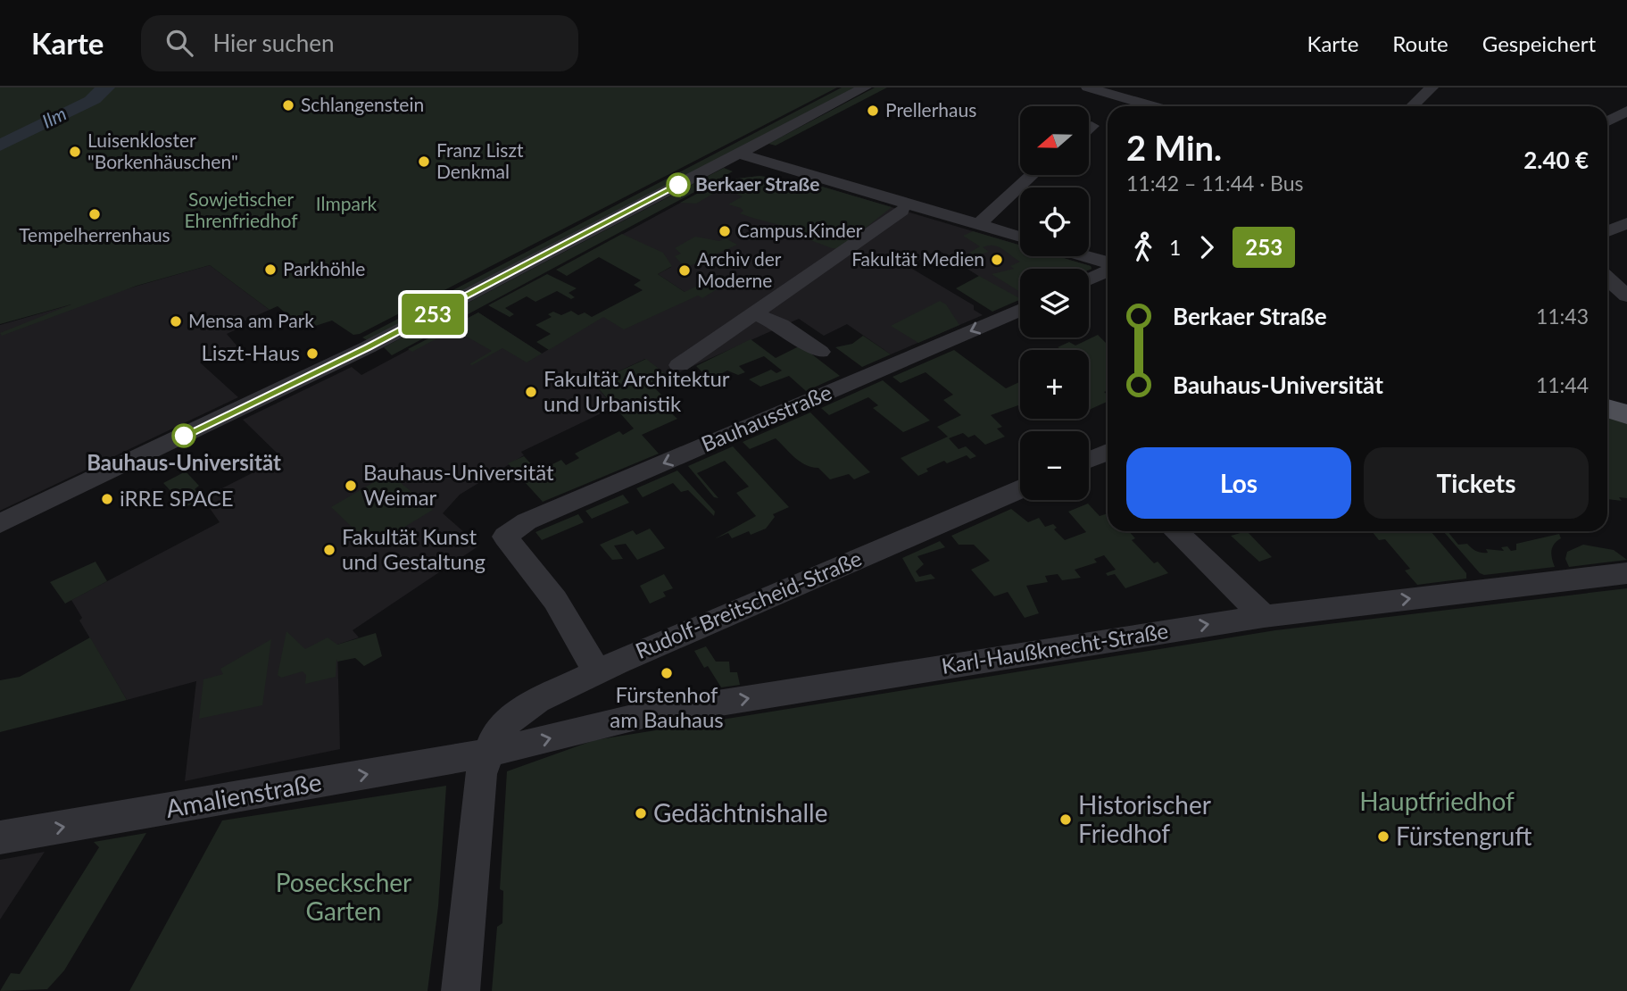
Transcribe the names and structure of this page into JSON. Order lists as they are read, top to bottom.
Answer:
{
  "streets": {
    "street": [
      "Bauhausstraße",
      "Rudolf-Breitscheid-Straße",
      "Karl-Haußknecht-Straße",
      "Amalienstraße"
    ]
  },
  "crossings": [
    ["Bauhausstraße", "Rudolf-Breitscheid-Straße"],
    ["Rudolf-Breitscheid-Straße", "Karl-Haußknecht-Straße"],
    ["Rudolf-Breitscheid-Straße", "Amalienstraße"],
    ["Karl-Haußknecht-Straße", "Amalienstraße"]
  ],
  "one_way": ["Karl-Haußknecht-Straße", "Amalienstraße"],
  "water": ["Ilm"],
  "parks": [
    "Sowjetischer Ehrenfriedhof",
    "Ilmpark",
    "Hauptfriedhof",
    "Poseckscher Garten"
  ],
  "places": [
    "Schlangenstein",
    "Prellerhaus",
    "Luisenkloster \"Borkenhäuschen\"",
    "Franz Liszt Denkmal",
    "Berkaer Straße",
    "Tempelherrenhaus",
    "Campus.Kinder",
    "Fakultät Medien",
    "Parkhöhle",
    "Archiv der Moderne",
    "Mensa am Park",
    "Liszt-Haus",
    "Fakultät Architektur und Urbanistik",
    "Bauhaus-Universität",
    "Bauhaus-Universität Weimar",
    "iRRE SPACE",
    "Fakultät Kunst und Gestaltung",
    "Fürstenhof am Bauhaus",
    "Gedächtnishalle",
    "Historischer Friedhof",
    "Fürstengruft"
  ],
  "lines": ["bus line 253"],
  "north": "left",
  "page": {
    "header": "Karte",
    "search": "Hier suchen",
    "nav": ["Karte", "Route", "Gespeichert"],
    "on_map": "253",
    "map_buttons": ["+", "−"],
    "heading": ["2 Min.", "11:42 – 11:44 · Bus", "2.40 €"],
    "legs": ["1", "253"],
    "list": [
      {
        "name": "Berkaer Straße",
        "value": "11:43"
      },
      {
        "name": "Bauhaus-Universität",
        "value": "11:44"
      }
    ],
    "buttons": ["Los", "Tickets"]
  }
}
